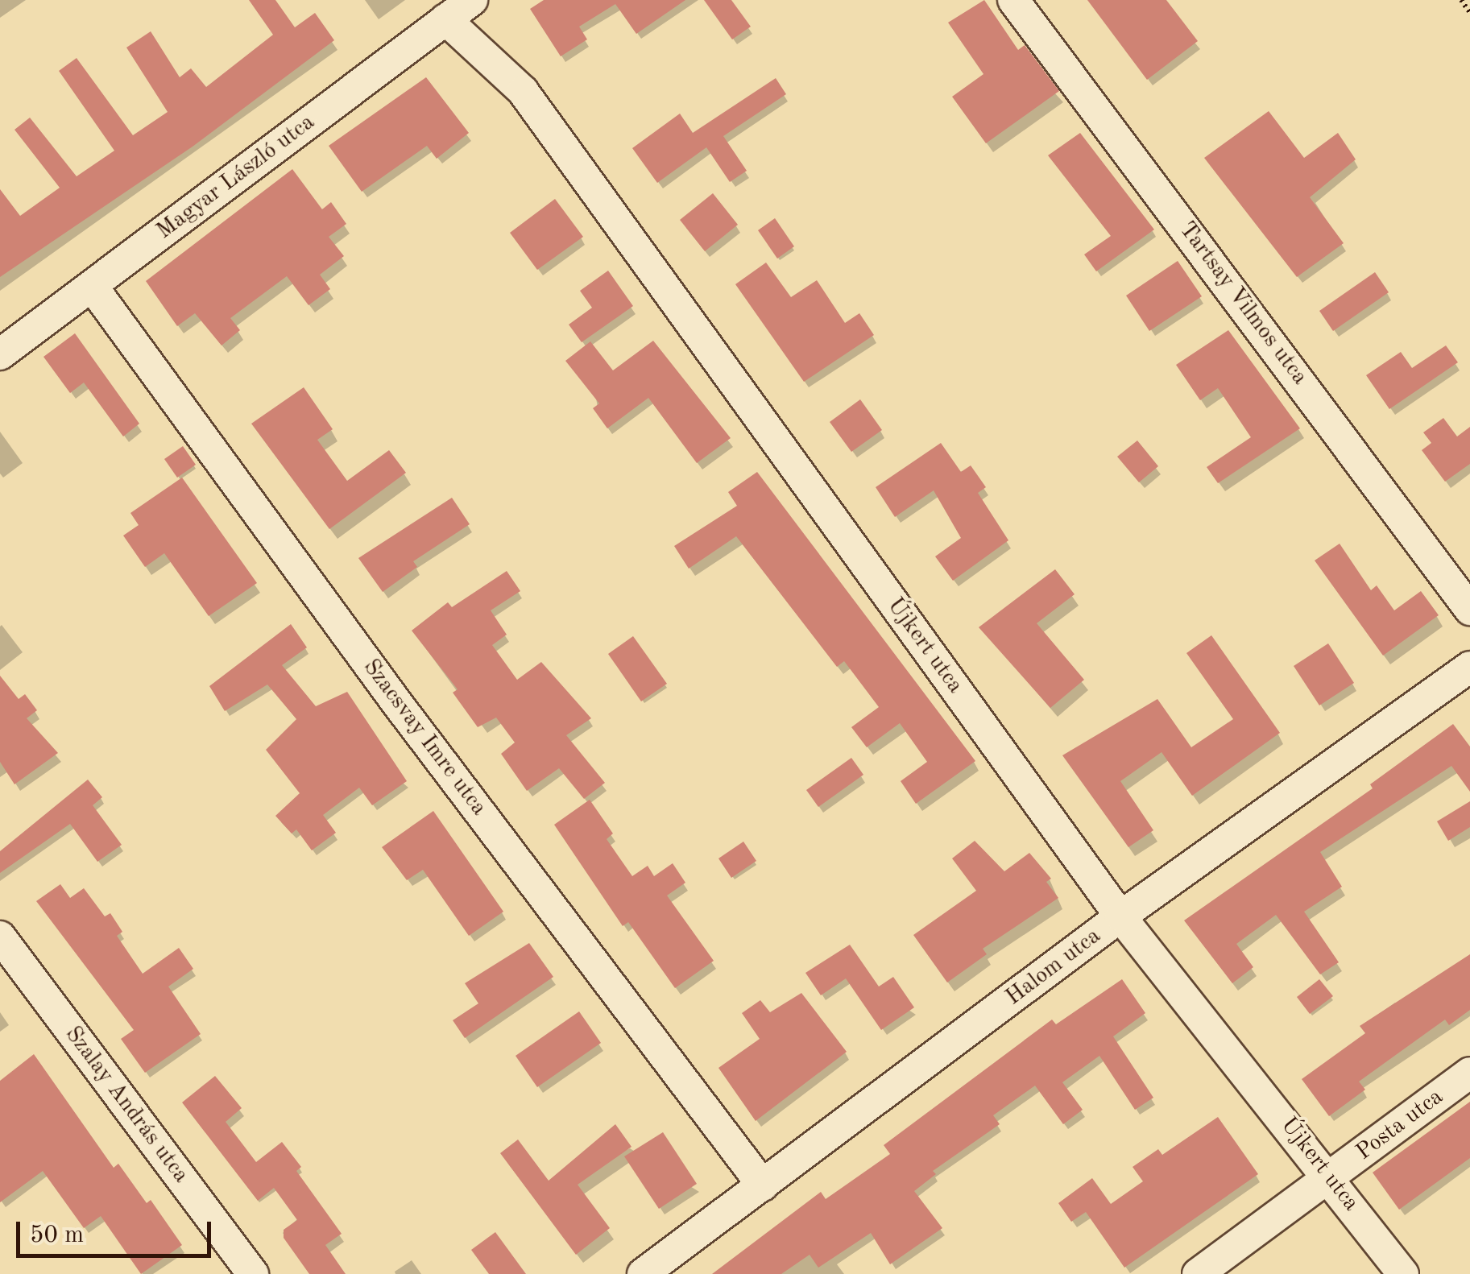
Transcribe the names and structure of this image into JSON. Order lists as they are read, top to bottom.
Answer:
{
  "streets": {
    "street": [
      "Magyar László utca",
      "Tartsay Vilmos utca",
      "Újkert utca",
      "Szacsvay Imre utca",
      "Halom utca",
      "Szalay András utca",
      "Posta utca"
    ]
  },
  "crossings": [
    ["Magyar László utca", "Újkert utca"],
    ["Magyar László utca", "Szacsvay Imre utca"],
    ["Újkert utca", "Halom utca"],
    ["Újkert utca", "Posta utca"],
    ["Szacsvay Imre utca", "Halom utca"]
  ],
  "scale_bar": "50 m"
}
